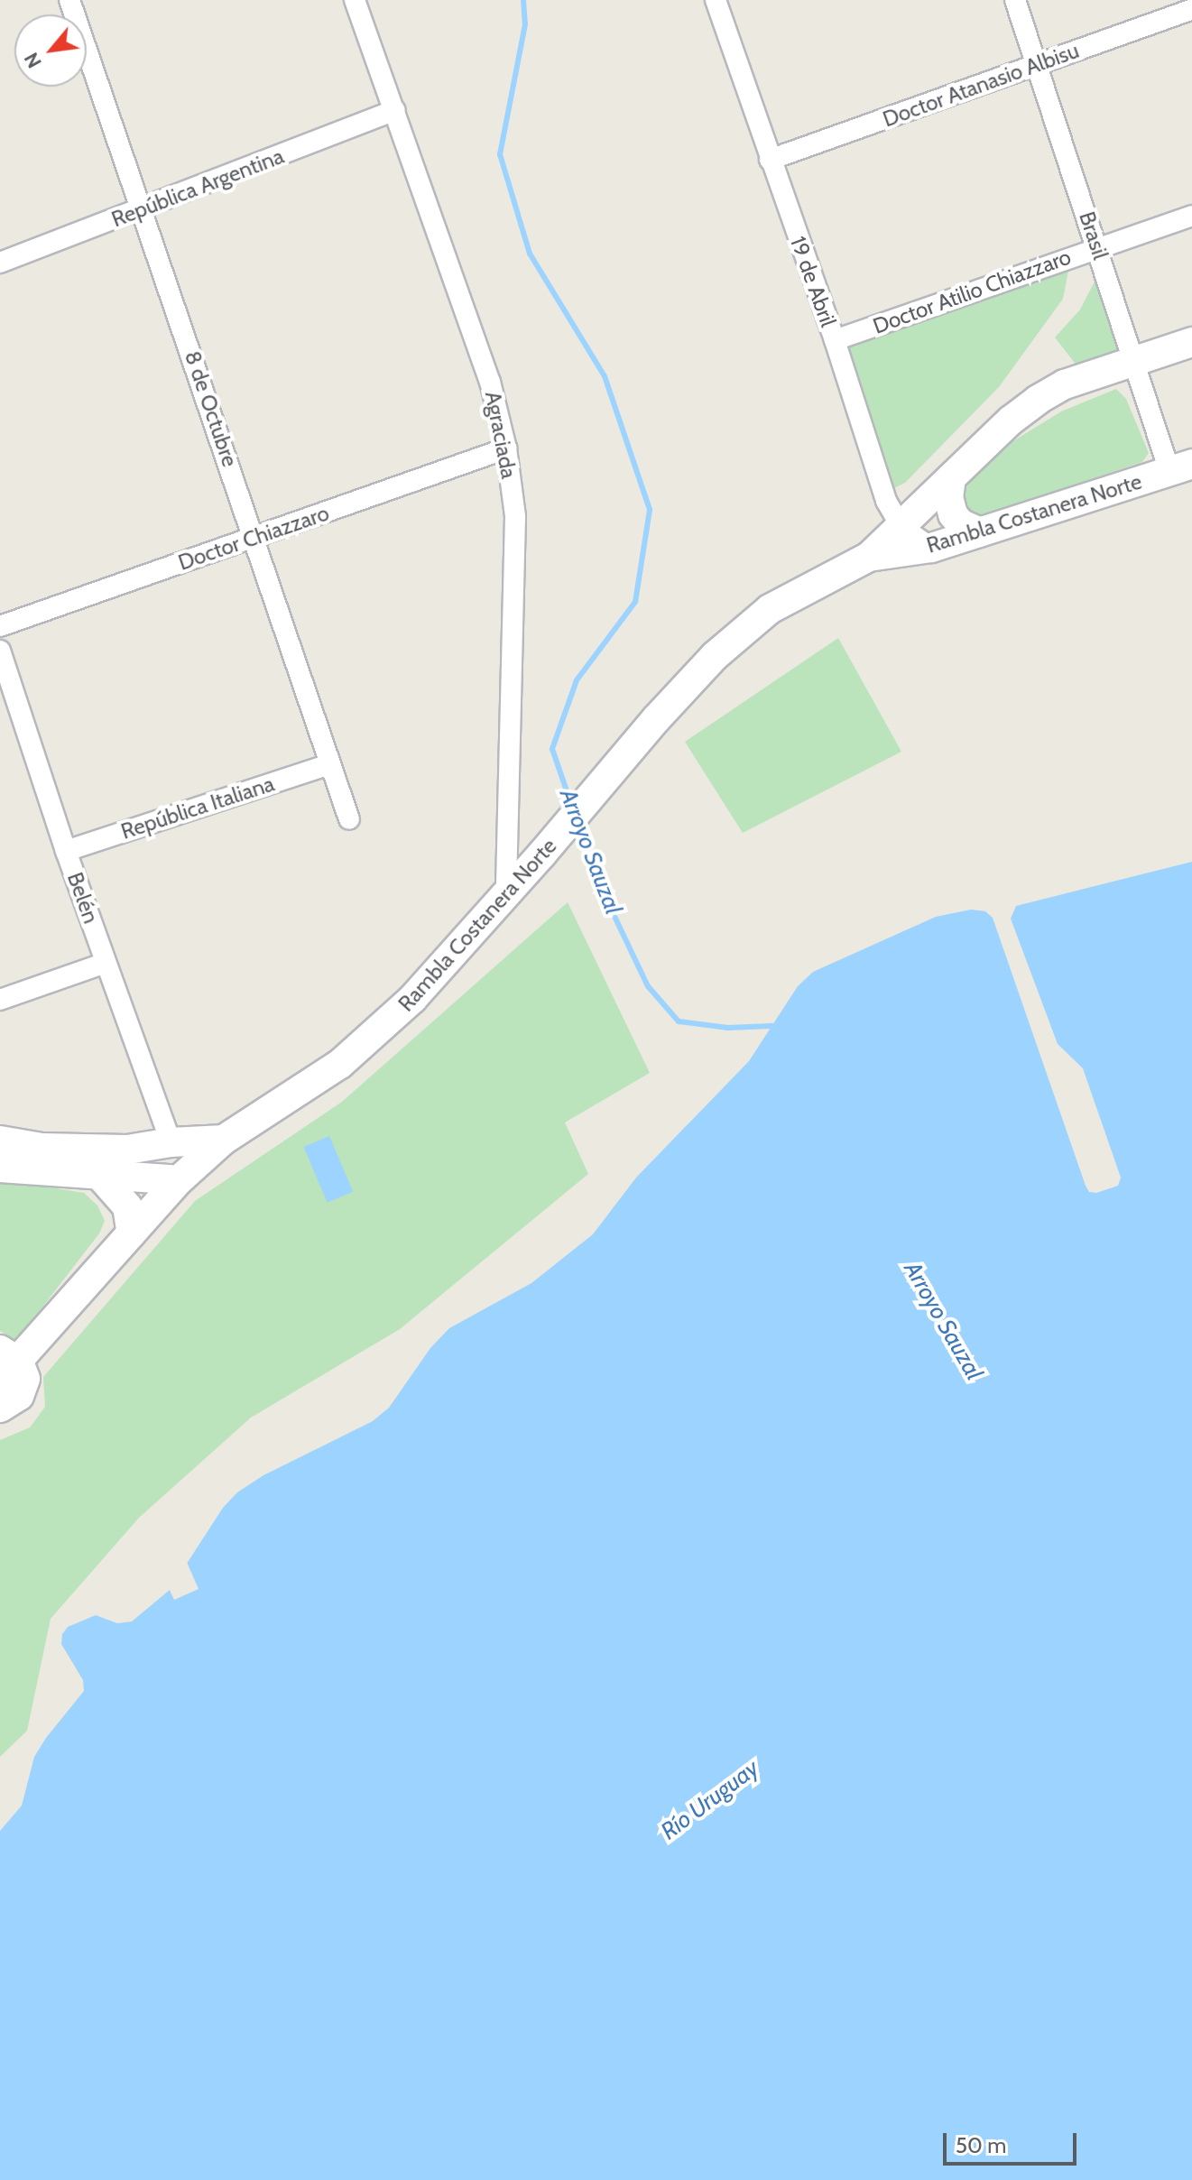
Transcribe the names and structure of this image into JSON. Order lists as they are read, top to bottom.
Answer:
{
  "streets": {
    "street": [
      "Doctor Atanasio Albisu",
      "República Argentina",
      "Brasil",
      "19 de Abril",
      "Doctor Atilio Chiazzaro",
      "8 de Octubre",
      "Agraciada",
      "Rambla Costanera Norte",
      "Doctor Chiazzaro",
      "República Italiana",
      "Belén"
    ]
  },
  "crossings": [
    ["Doctor Atanasio Albisu", "Brasil"],
    ["Doctor Atanasio Albisu", "19 de Abril"],
    ["República Argentina", "8 de Octubre"],
    ["República Argentina", "Agraciada"],
    ["Brasil", "Doctor Atilio Chiazzaro"],
    ["Brasil", "Rambla Costanera Norte"],
    ["19 de Abril", "Doctor Atilio Chiazzaro"],
    ["19 de Abril", "Rambla Costanera Norte"],
    ["8 de Octubre", "Doctor Chiazzaro"],
    ["8 de Octubre", "República Italiana"],
    ["Agraciada", "Rambla Costanera Norte"],
    ["Agraciada", "Doctor Chiazzaro"],
    ["República Italiana", "Belén"]
  ],
  "water": ["Arroyo Sauzal", "Río Uruguay"],
  "scale_bar": "50 m",
  "north": "bottom left"
}
